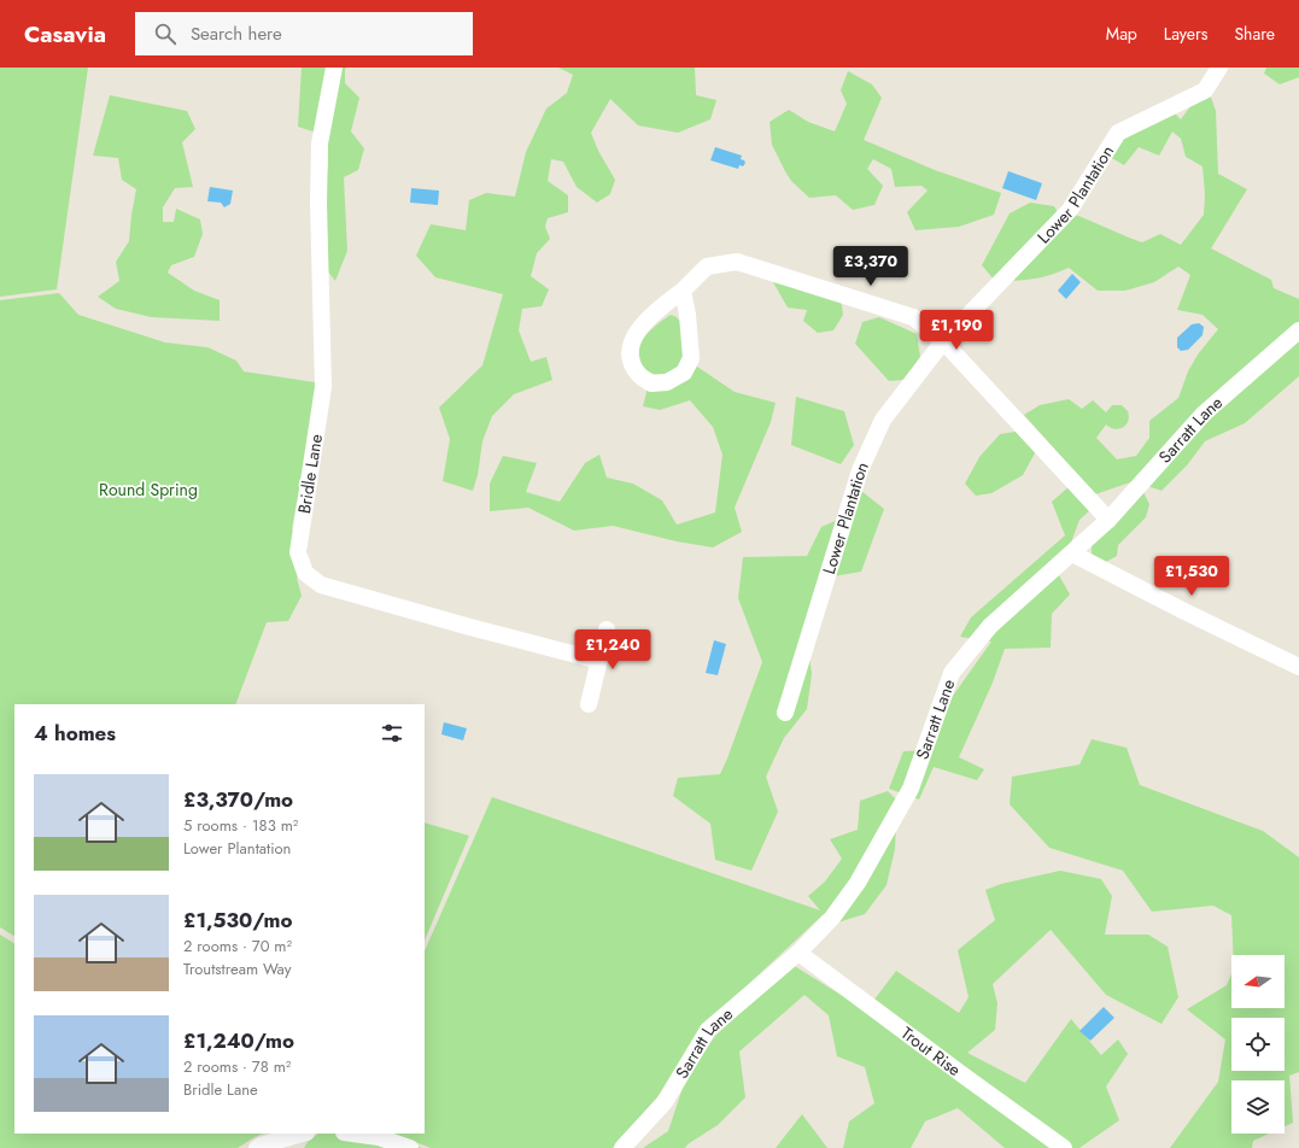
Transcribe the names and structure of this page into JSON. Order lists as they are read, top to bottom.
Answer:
{
  "streets": {
    "street": [
      "Lower Plantation",
      "Sarratt Lane",
      "Bridle Lane",
      "Trout Rise"
    ]
  },
  "crossings": [
    ["Sarratt Lane", "Trout Rise"]
  ],
  "parks": ["Round Spring"],
  "north": "left",
  "page": {
    "header": "Casavia",
    "search": "Search here",
    "nav": ["Map", "Layers", "Share"],
    "price": [
      "£3,370",
      "£1,190",
      "£1,530",
      "£1,240"
    ],
    "heading": "4 homes",
    "list": [
      {
        "name": "£3,370/mo",
        "note": "5 rooms · 183 m² · Lower Plantation"
      },
      {
        "name": "£1,530/mo",
        "note": "2 rooms · 70 m² · Troutstream Way"
      },
      {
        "name": "£1,240/mo",
        "note": "2 rooms · 78 m² · Bridle Lane"
      }
    ]
  }
}
